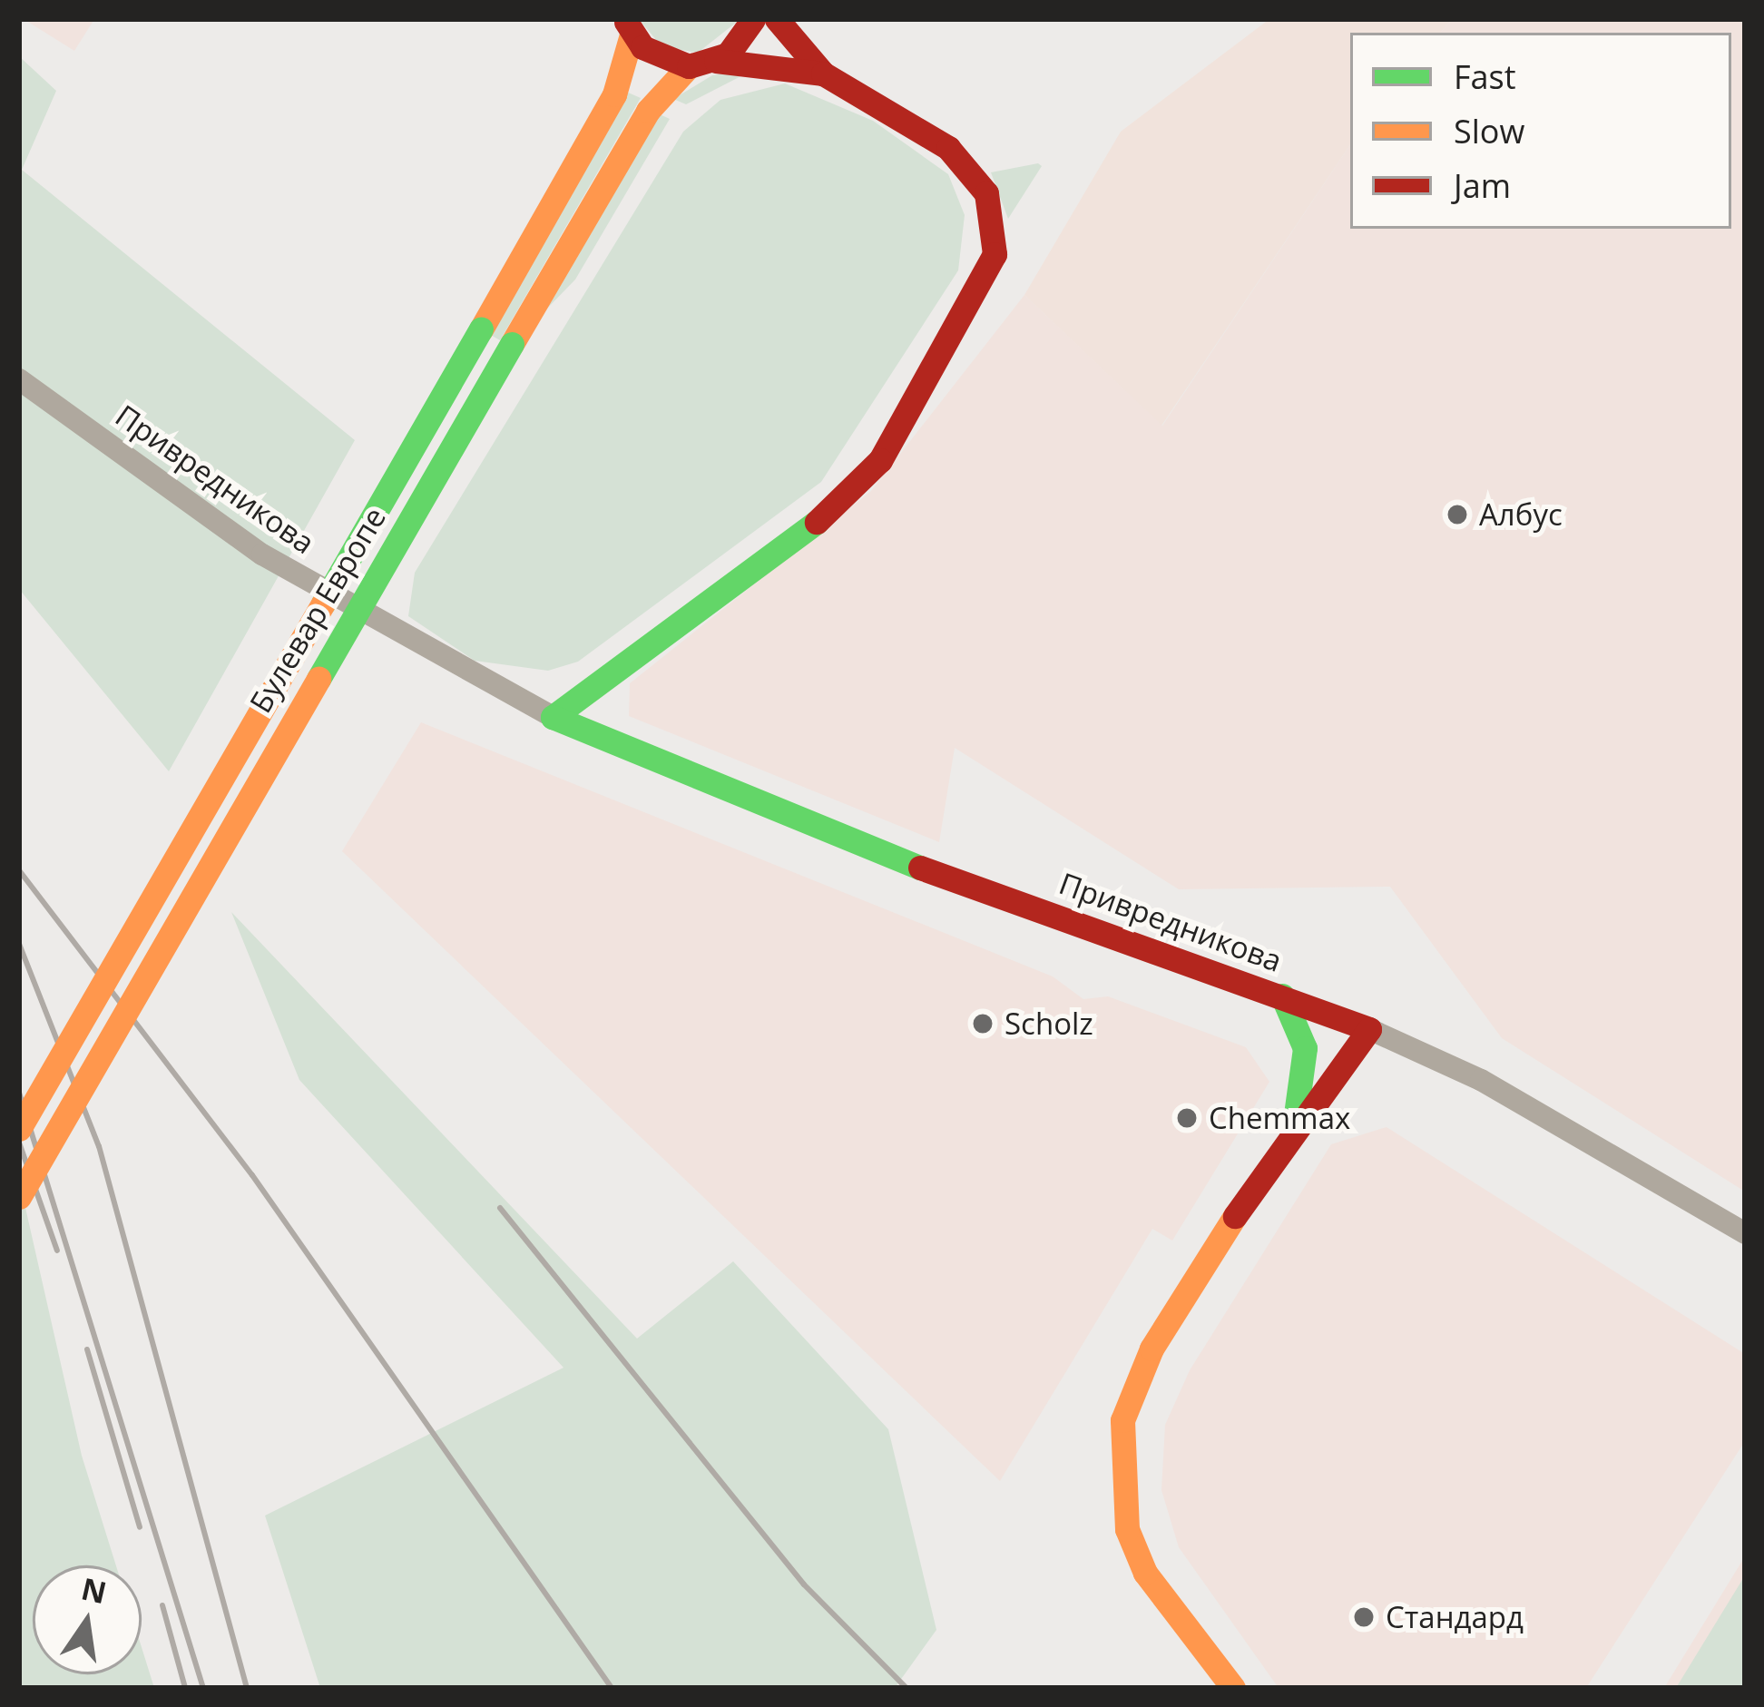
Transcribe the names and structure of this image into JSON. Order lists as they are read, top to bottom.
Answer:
{
  "streets": {
    "street": ["Привредникова", "Булевар Европе"]
  },
  "places": [
    "Албус",
    "Scholz",
    "Chemmax",
    "Стандард"
  ],
  "legend": ["Fast", "Slow", "Jam"],
  "north": "top"
}
